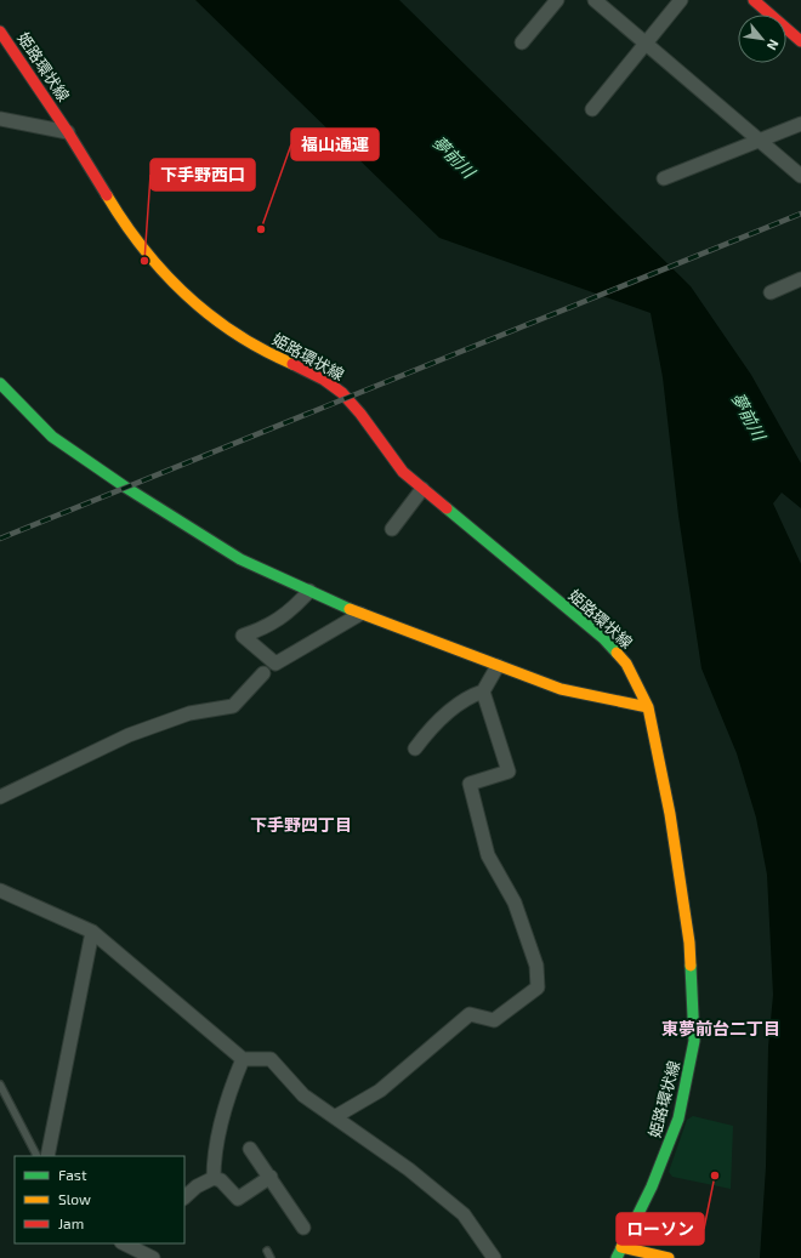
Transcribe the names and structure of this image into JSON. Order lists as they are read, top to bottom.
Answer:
{
  "streets": {
    "main road": ["姫路環状線"]
  },
  "districts": ["下手野四丁目", "東夢前台二丁目"],
  "water": ["夢前川"],
  "places": ["福山通運", "下手野西口", "ローソン"],
  "legend": ["Fast", "Slow", "Jam"],
  "north": "bottom right"
}
